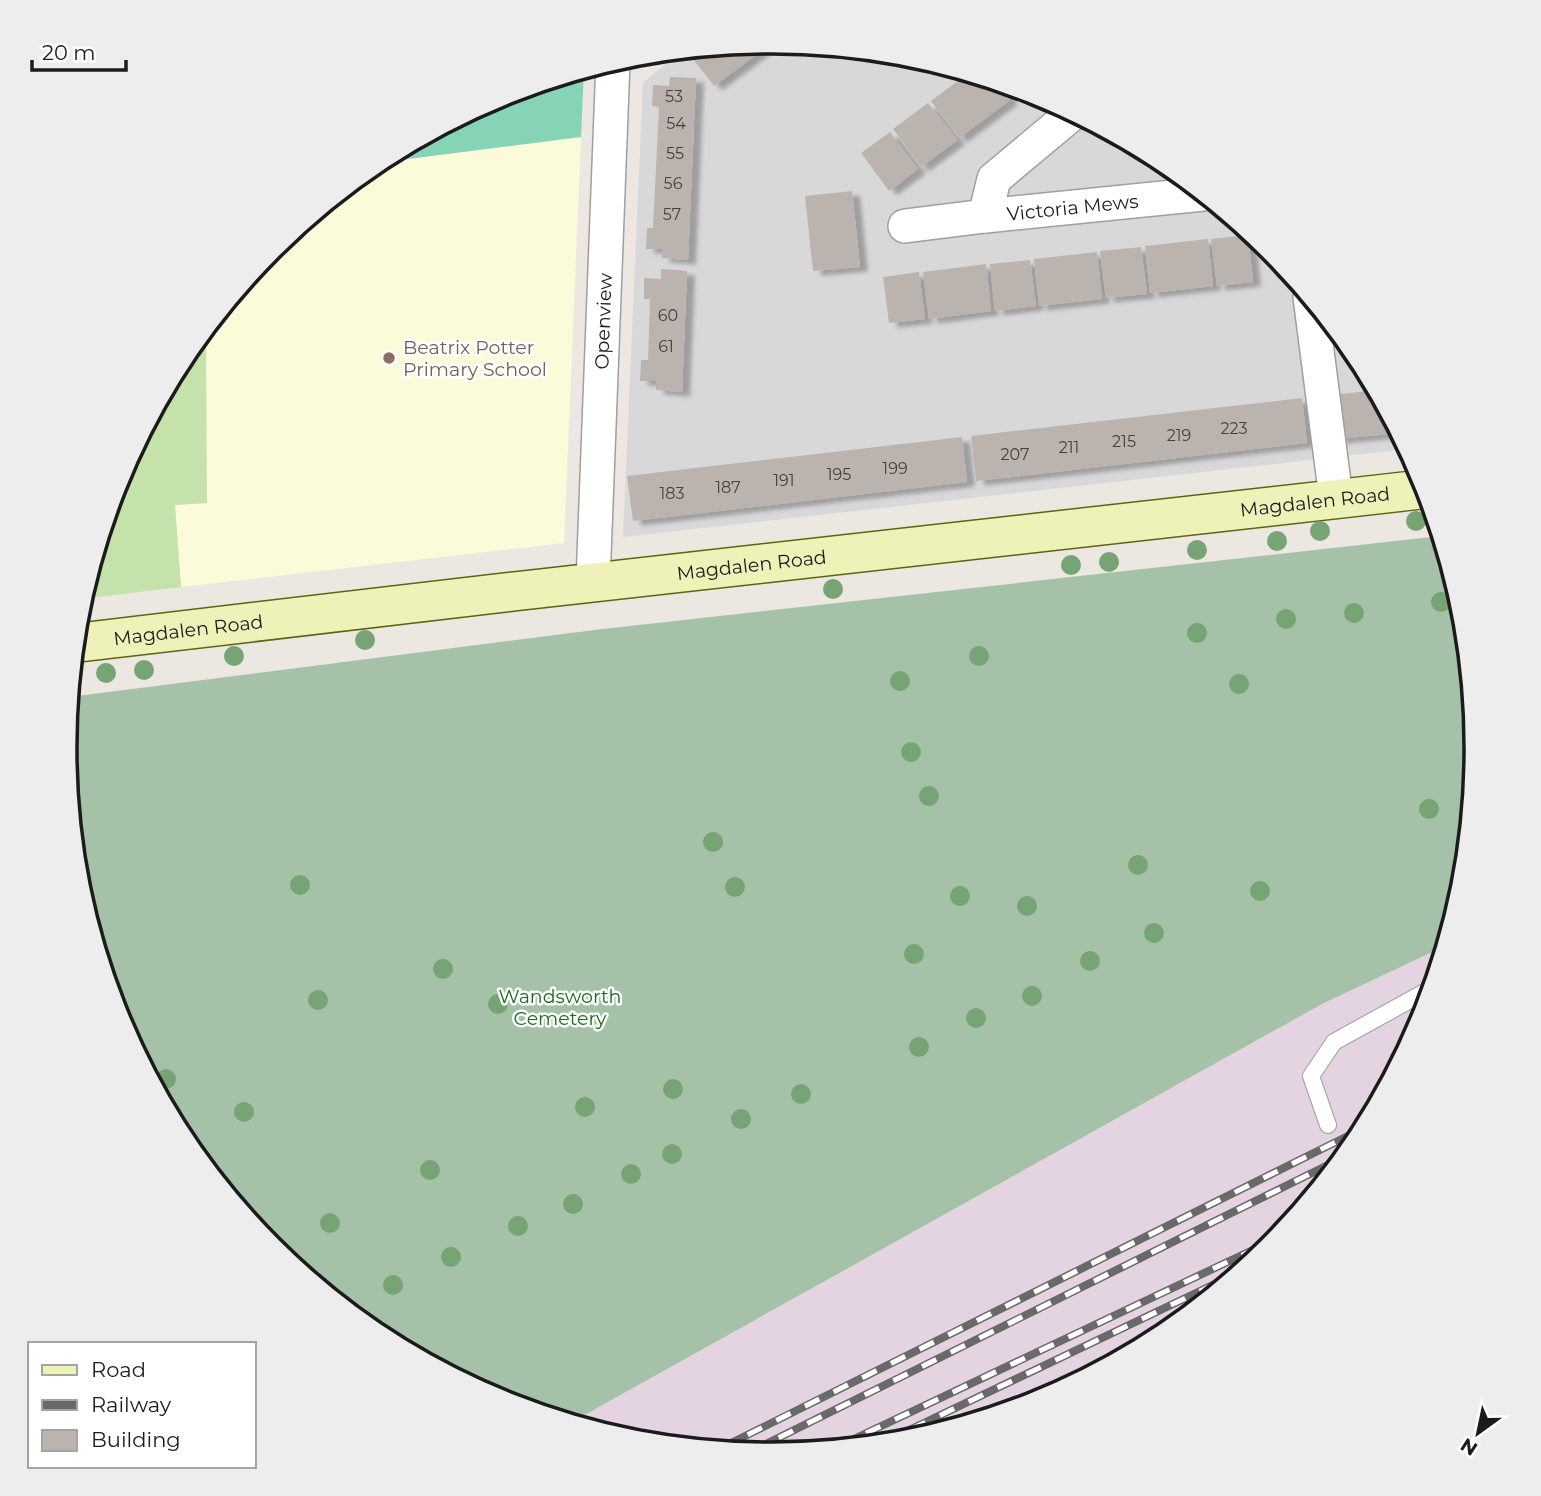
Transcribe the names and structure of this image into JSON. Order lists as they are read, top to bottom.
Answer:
{
  "streets": {
    "street": ["Victoria Mews", "Openview", "Magdalen Road"]
  },
  "crossings": [
    ["Openview", "Magdalen Road"]
  ],
  "parks": ["Wandsworth Cemetery"],
  "places": ["Beatrix Potter Primary School"],
  "house_numbers": [
    "53",
    "54",
    "55",
    "56",
    "57",
    "60",
    "61",
    "223",
    "219",
    "215",
    "211",
    "207",
    "199",
    "195",
    "191",
    "187",
    "183"
  ],
  "legend": ["Road", "Railway", "Building"],
  "scale_bar": "20 m",
  "north": "bottom left"
}
